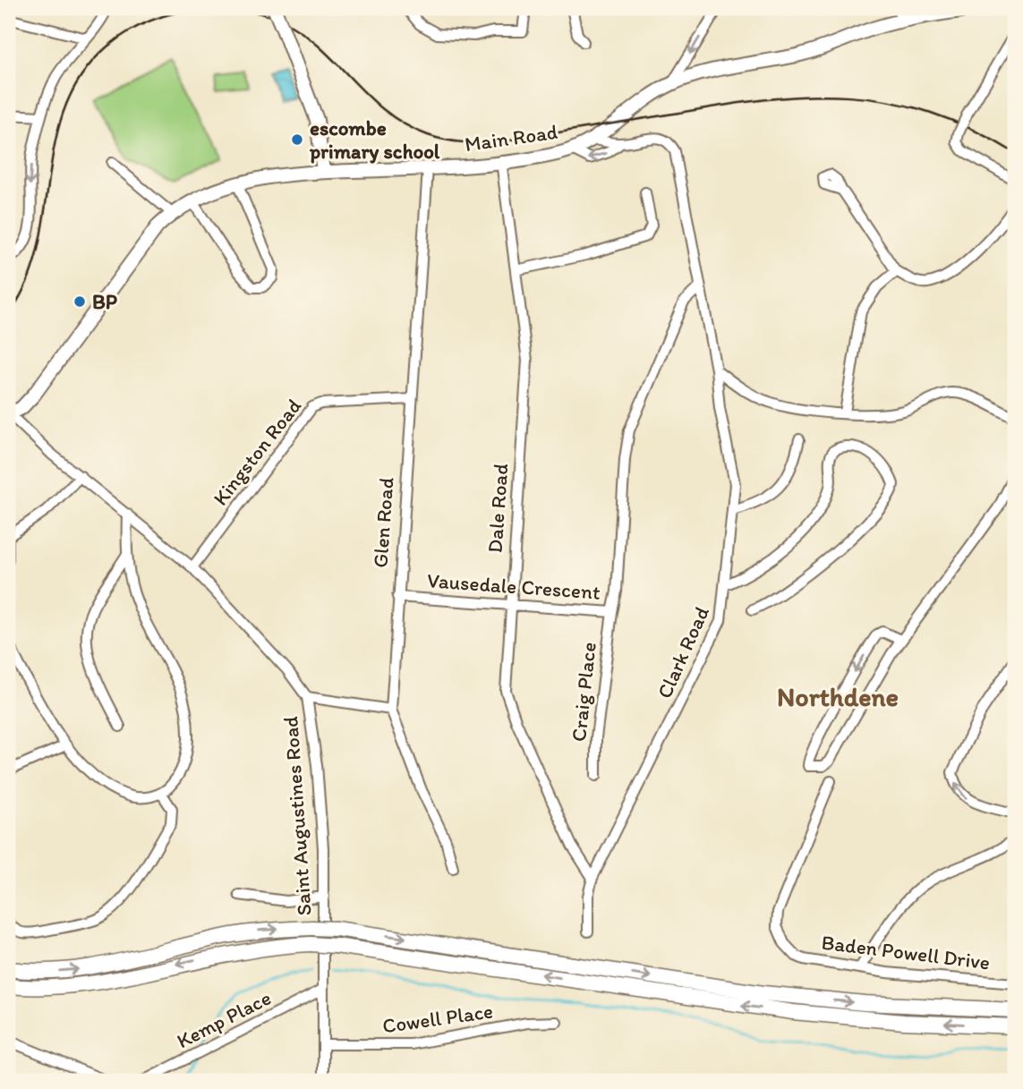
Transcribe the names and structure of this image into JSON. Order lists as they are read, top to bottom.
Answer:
{
  "streets": {
    "main road": ["Main Road"],
    "street": [
      "Kingston Road",
      "Dale Road",
      "Glen Road",
      "Vausedale Crescent",
      "Clark Road",
      "Craig Place",
      "Saint Augustines Road",
      "Baden Powell Drive",
      "Cowell Place",
      "Kemp Place"
    ]
  },
  "crossings": [
    ["Main Road", "Dale Road"],
    ["Main Road", "Glen Road"],
    ["Main Road", "Saint Augustines Road"],
    ["Kingston Road", "Glen Road"],
    ["Kingston Road", "Saint Augustines Road"],
    ["Dale Road", "Vausedale Crescent"],
    ["Dale Road", "Clark Road"],
    ["Glen Road", "Vausedale Crescent"],
    ["Vausedale Crescent", "Clark Road"],
    ["Vausedale Crescent", "Craig Place"],
    ["Saint Augustines Road", "Cowell Place"],
    ["Saint Augustines Road", "Kemp Place"]
  ],
  "districts": ["Northdene"],
  "places": ["escombe primary school", "BP"]
}
